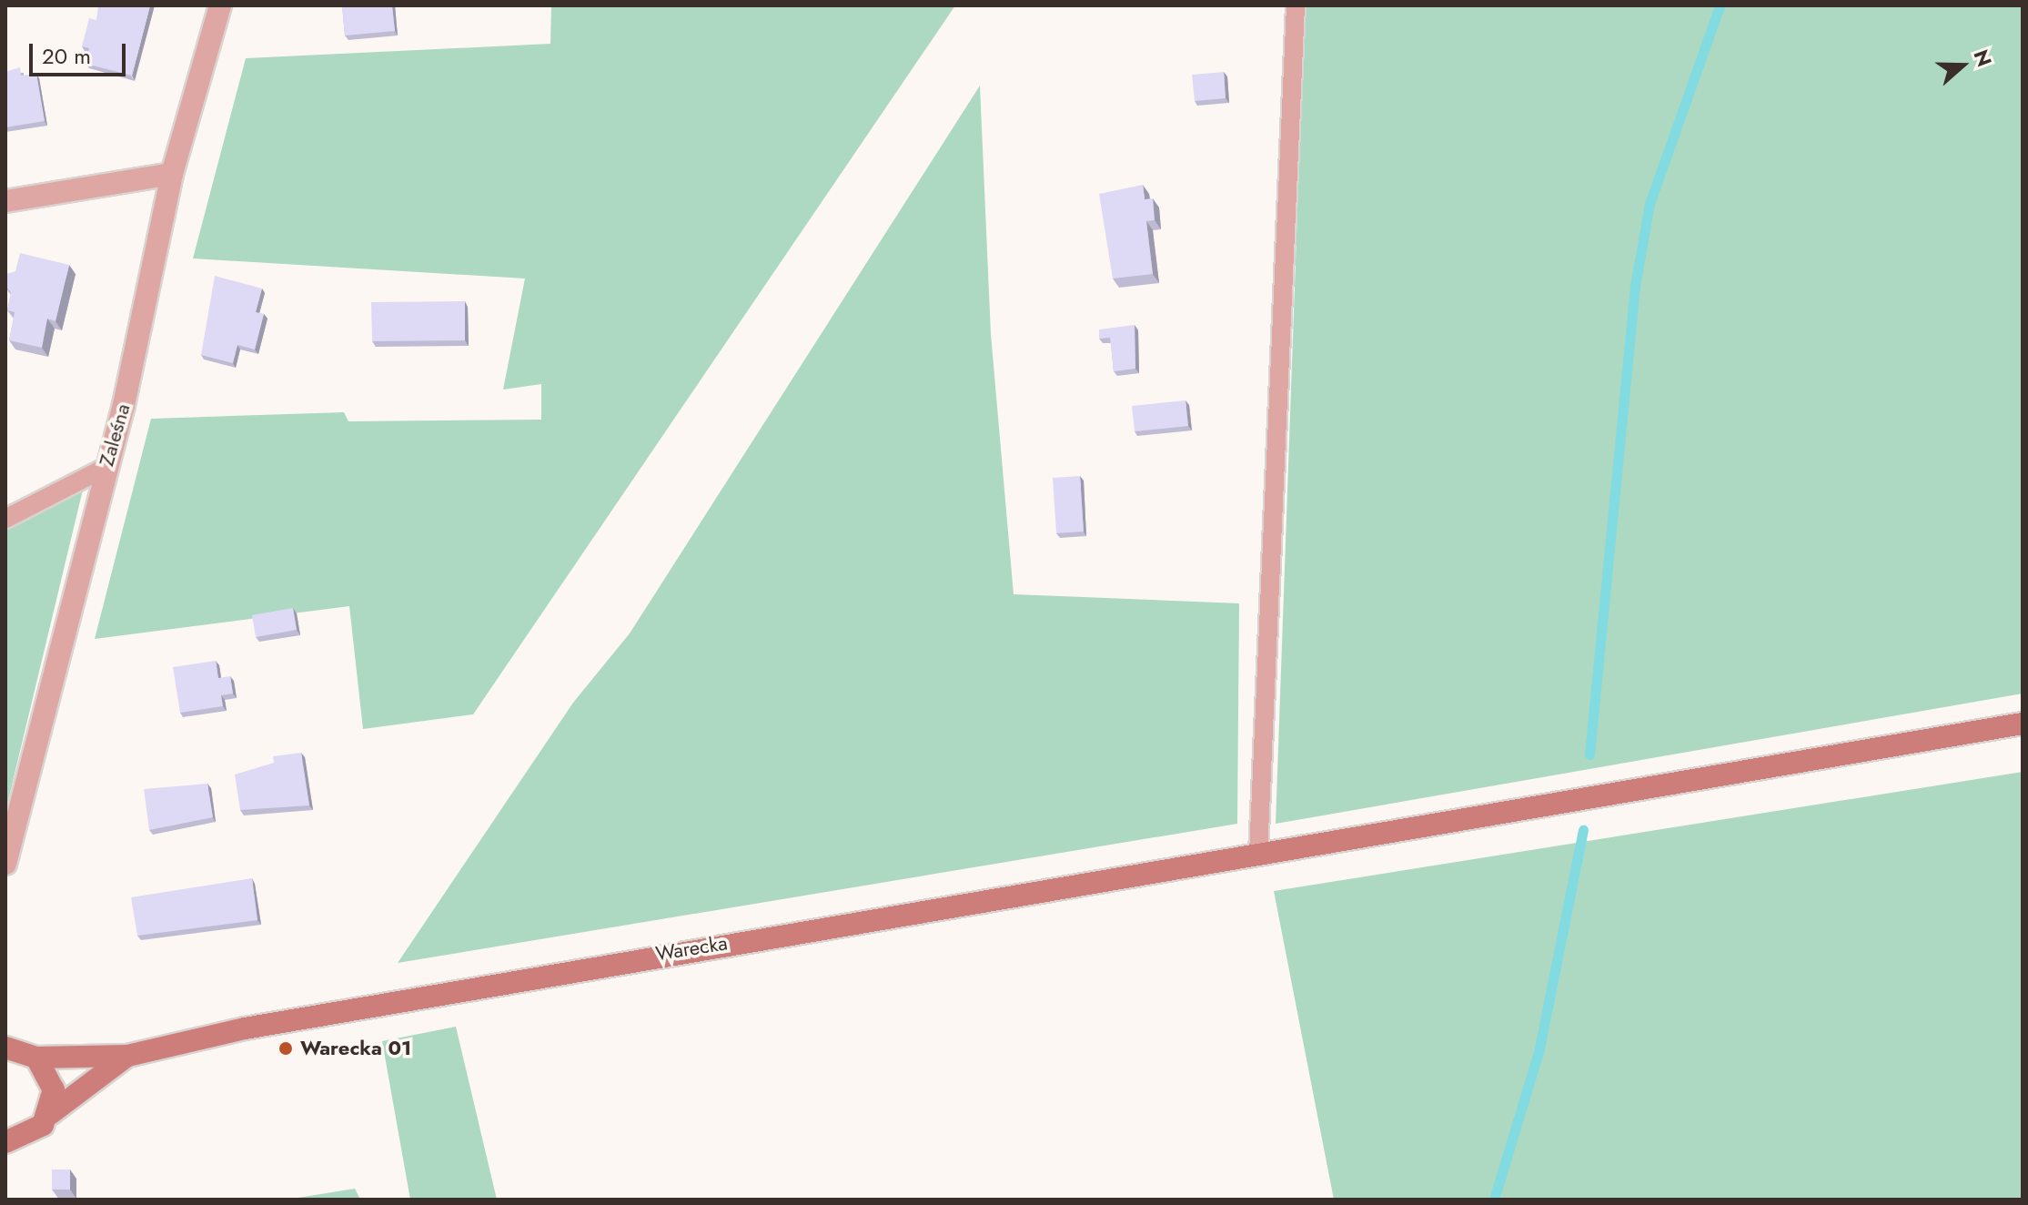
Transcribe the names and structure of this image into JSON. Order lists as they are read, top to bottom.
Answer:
{
  "streets": {
    "street": ["Zaleśna", "Warecka"]
  },
  "places": ["Warecka 01"],
  "scale_bar": "20 m",
  "north": "right"
}
